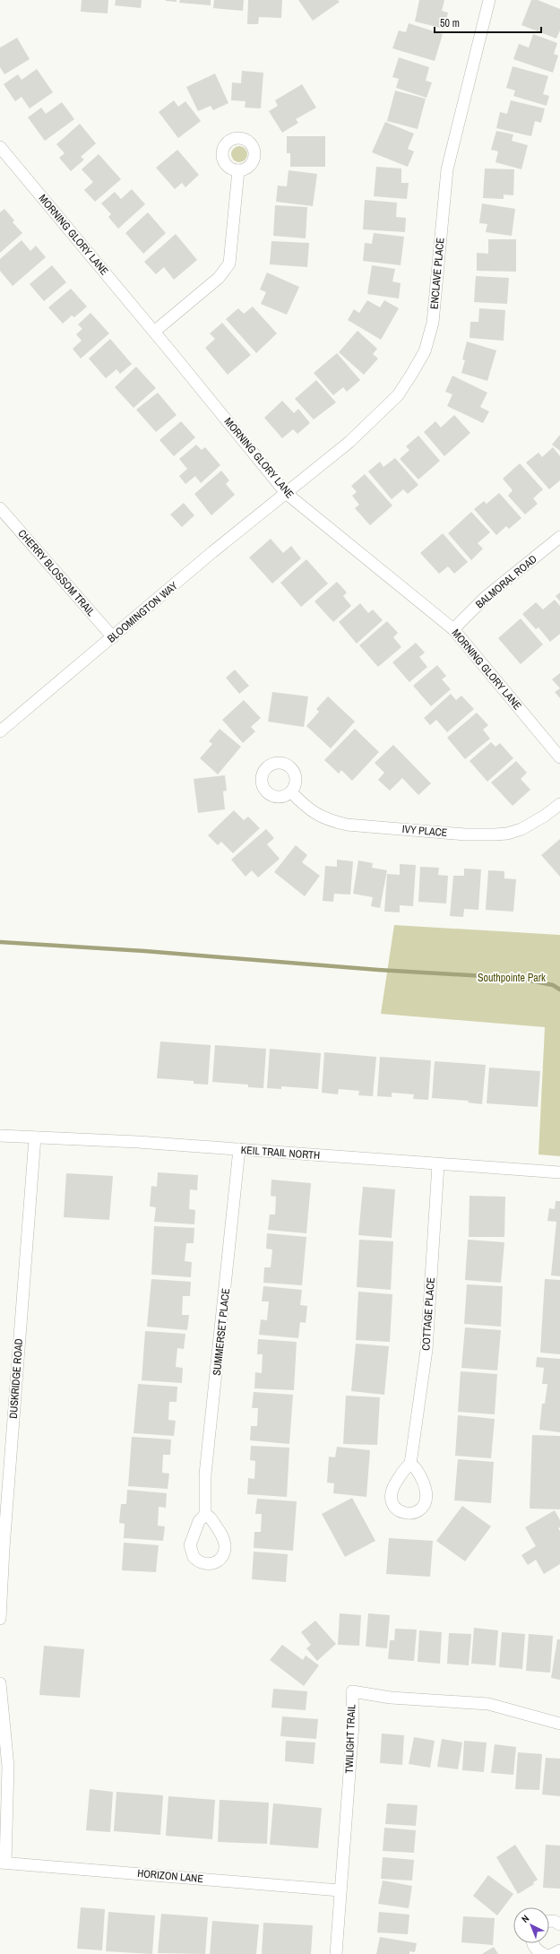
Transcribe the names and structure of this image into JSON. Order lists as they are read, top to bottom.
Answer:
{
  "streets": {
    "street": [
      "MORNING GLORY LANE",
      "ENCLAVE PLACE",
      "CHERRY BLOSSOM TRAIL",
      "BALMORAL ROAD",
      "BLOOMINGTON WAY",
      "IVY PLACE",
      "KEIL TRAIL NORTH",
      "COTTAGE PLACE",
      "SUMMERSET PLACE",
      "DUSKRIDGE ROAD",
      "TWILIGHT TRAIL",
      "HORIZON LANE"
    ]
  },
  "crossings": [
    ["MORNING GLORY LANE", "ENCLAVE PLACE"],
    ["MORNING GLORY LANE", "BALMORAL ROAD"],
    ["MORNING GLORY LANE", "BLOOMINGTON WAY"],
    ["ENCLAVE PLACE", "BLOOMINGTON WAY"],
    ["CHERRY BLOSSOM TRAIL", "BLOOMINGTON WAY"],
    ["KEIL TRAIL NORTH", "COTTAGE PLACE"],
    ["KEIL TRAIL NORTH", "SUMMERSET PLACE"],
    ["KEIL TRAIL NORTH", "DUSKRIDGE ROAD"],
    ["TWILIGHT TRAIL", "HORIZON LANE"]
  ],
  "parks": ["Southpointe Park"],
  "scale_bar": "50 m",
  "north": "top left"
}
